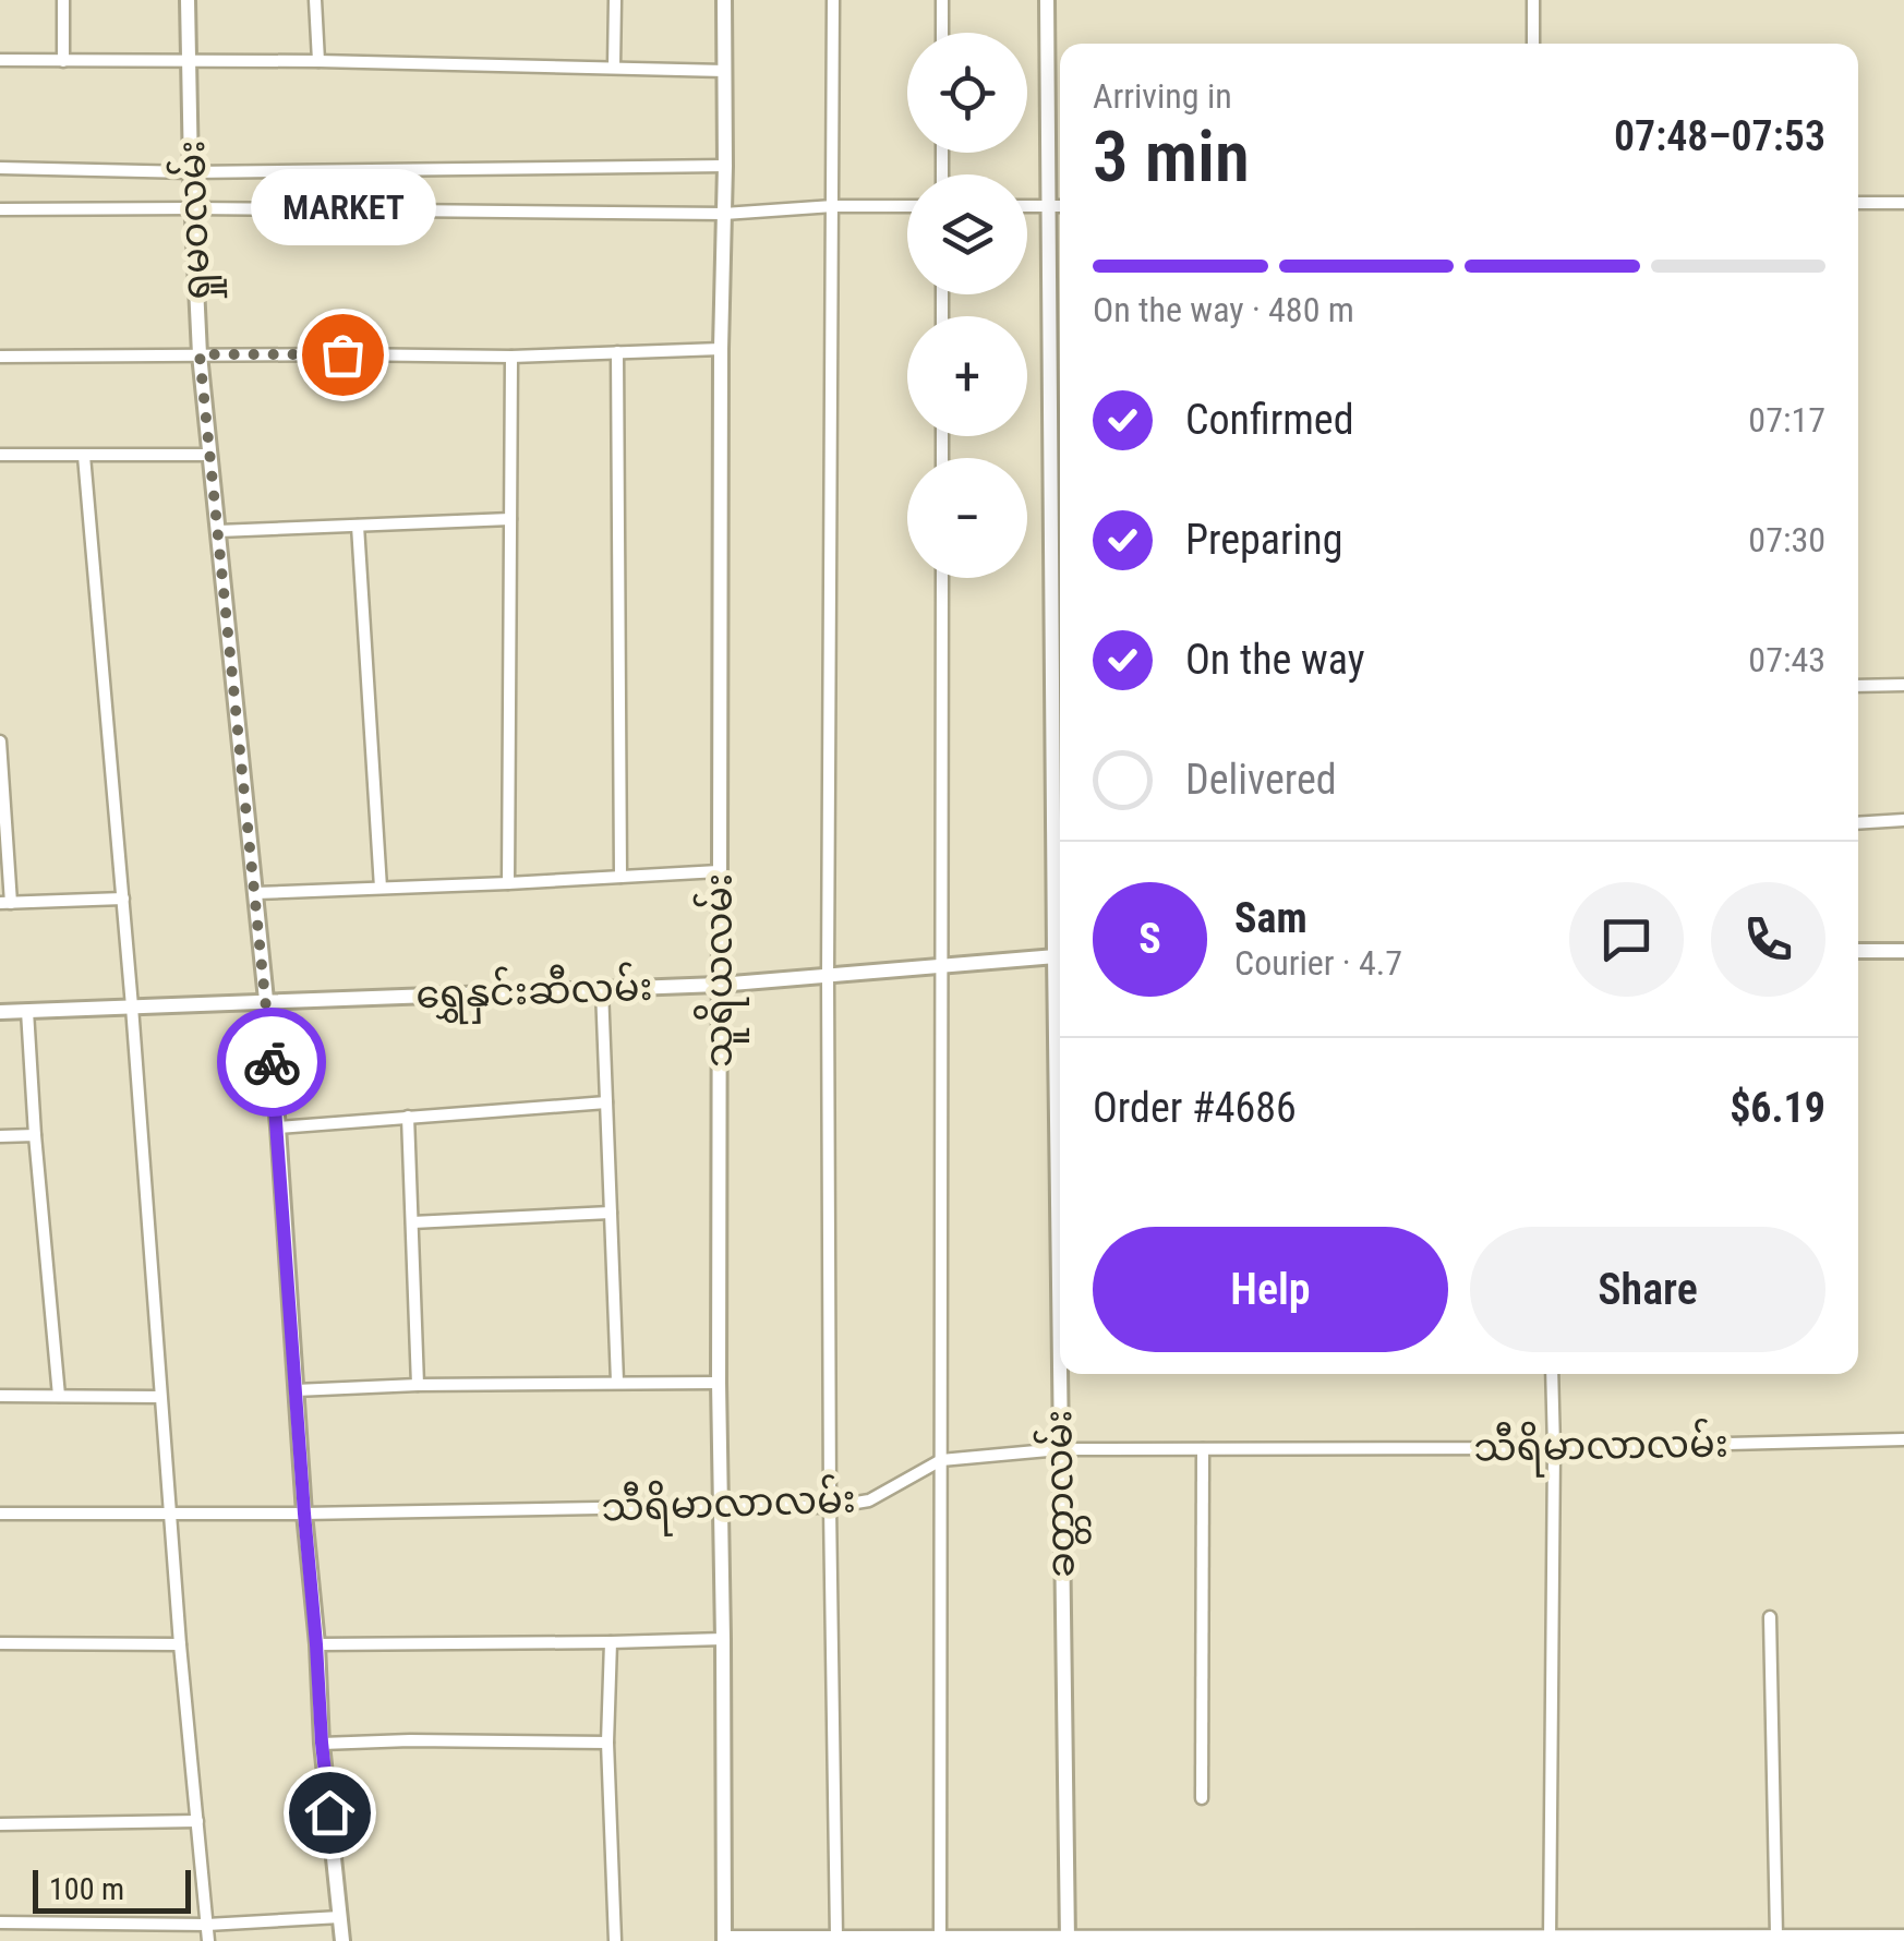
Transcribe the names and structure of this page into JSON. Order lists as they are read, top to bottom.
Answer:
{
  "streets": {
    "street": [
      "ရှုမဝလမ်း",
      "သူရိယလမ်း",
      "ရွှေနှင်းဆီလမ်း",
      "သီရိမာလာလမ်း",
      "ခတ္တာလမ်း"
    ]
  },
  "crossings": [
    ["ရှုမဝလမ်း", "ရွှေနှင်းဆီလမ်း"],
    ["ရှုမဝလမ်း", "သီရိမာလာလမ်း"],
    ["သူရိယလမ်း", "ရွှေနှင်းဆီလမ်း"],
    ["သူရိယလမ်း", "သီရိမာလာလမ်း"],
    ["သီရိမာလာလမ်း", "ခတ္တာလမ်း"]
  ],
  "places": ["MARKET"],
  "scale_bar": "100 m",
  "page": {
    "map_buttons": ["+", "−"],
    "heading": ["3 min", "Arriving in", "07:48–07:53"],
    "panel": [
      "Sam",
      "Courier · 4.7",
      "Order #4686",
      "$6.19"
    ],
    "bubble": "MARKET",
    "bar": "On the way · 480 m",
    "list": [
      ["Confirmed", "07:17"],
      ["Preparing", "07:30"],
      ["On the way", "07:43"],
      "Delivered"
    ],
    "round": "S",
    "buttons": ["Help", "Share"],
    "scale": "100 m"
  }
}
